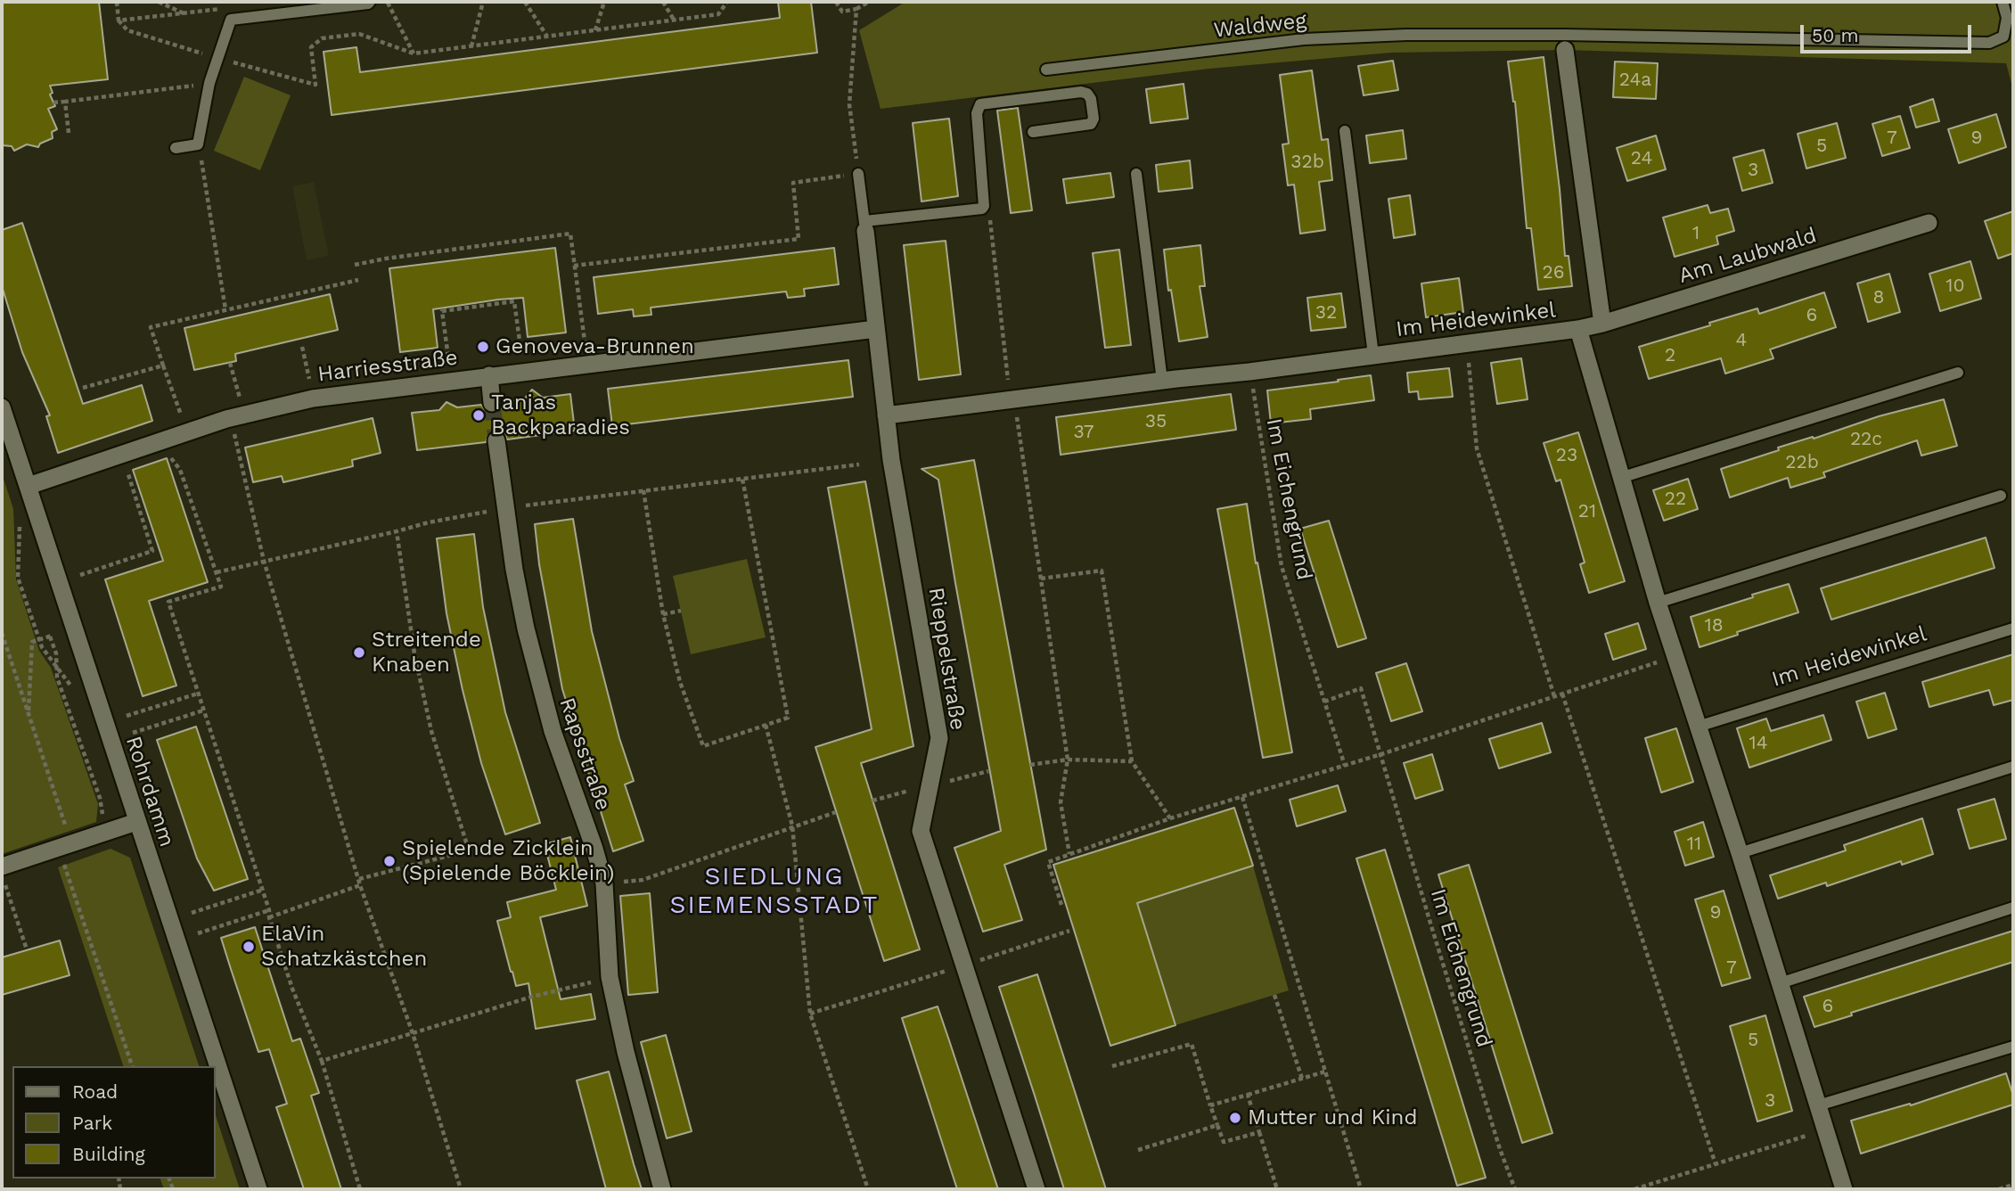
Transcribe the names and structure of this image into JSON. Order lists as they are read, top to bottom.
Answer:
{
  "streets": {
    "street": [
      "Am Laubwald",
      "Im Heidewinkel",
      "Harriesstraße",
      "Rieppelstraße",
      "Rapsstraße",
      "Rohrdamm"
    ],
    "lane": ["Waldweg"],
    "path": ["Im Eichengrund"]
  },
  "crossings": [
    ["Am Laubwald", "Im Heidewinkel"],
    ["Im Heidewinkel", "Im Eichengrund"],
    ["Im Heidewinkel", "Rieppelstraße"],
    ["Harriesstraße", "Rieppelstraße"],
    ["Harriesstraße", "Rohrdamm"]
  ],
  "districts": ["SIEDLUNG SIEMENSSTADT"],
  "places": [
    "Genoveva-Brunnen",
    "Tanjas Backparadies",
    "Streitende Knaben",
    "Spielende Zicklein (Spielende Böcklein)",
    "ElaVin Schatzkästchen",
    "Mutter und Kind"
  ],
  "house_numbers": [
    "24a",
    "7",
    "9",
    "5",
    "24",
    "32b",
    "3",
    "1",
    "26",
    "10",
    "8",
    "32",
    "6",
    "4",
    "2",
    "35",
    "37",
    "22c",
    "23",
    "22b",
    "22",
    "21",
    "18",
    "14",
    "11",
    "9",
    "7",
    "6",
    "5",
    "3"
  ],
  "legend": ["Road", "Park", "Building"],
  "scale_bar": "50 m"
}
